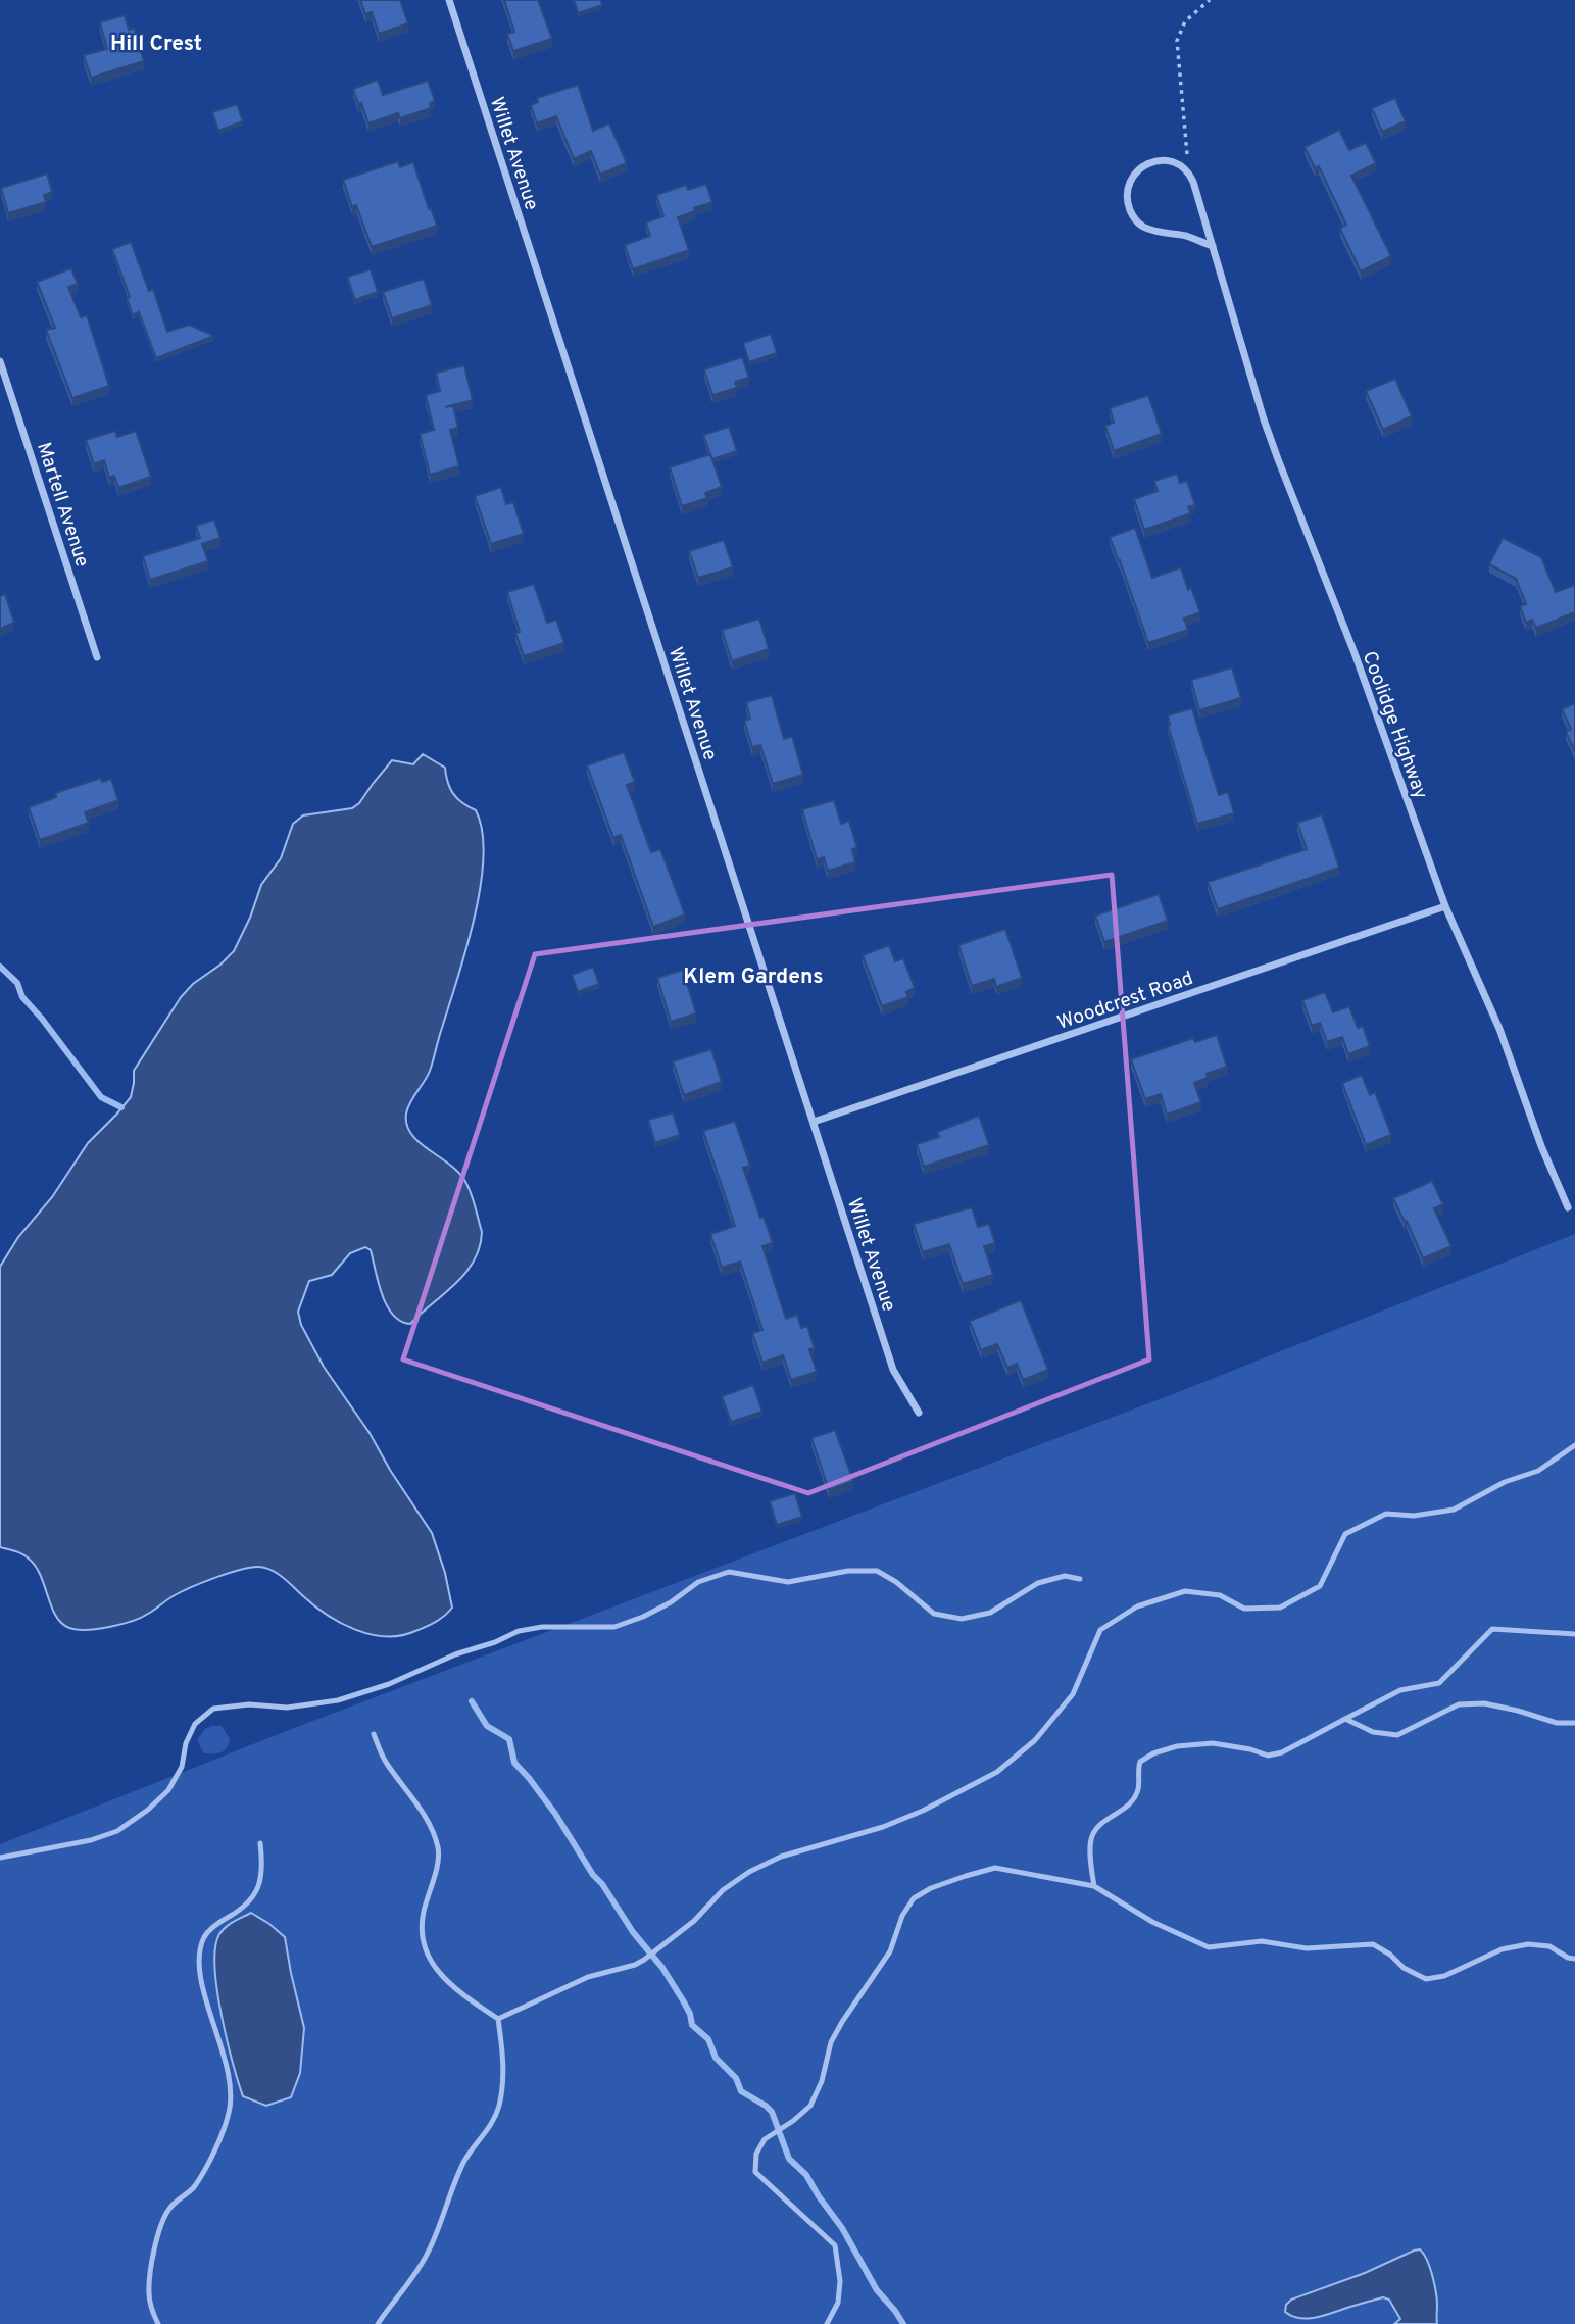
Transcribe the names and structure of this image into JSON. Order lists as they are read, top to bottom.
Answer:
{
  "streets": {
    "street": [
      "Willet Avenue",
      "Martell Avenue",
      "Coolidge Highway",
      "Woodcrest Road"
    ]
  },
  "crossings": [
    ["Willet Avenue", "Woodcrest Road"],
    ["Coolidge Highway", "Woodcrest Road"]
  ],
  "districts": ["Hill Crest", "Klem Gardens"]
}
